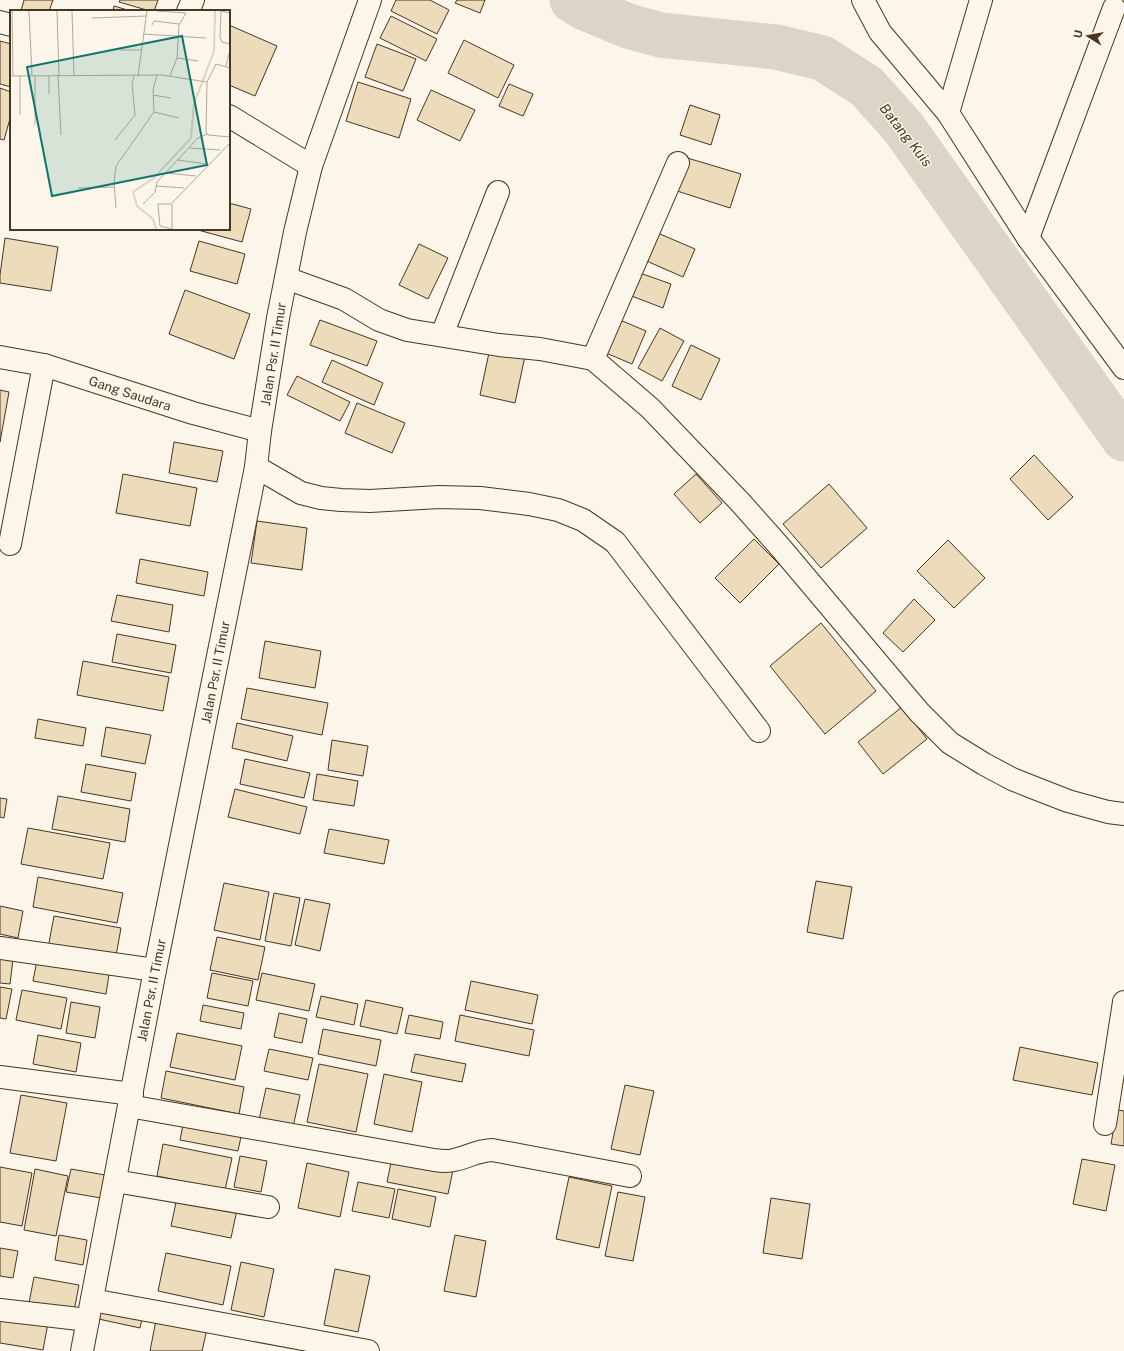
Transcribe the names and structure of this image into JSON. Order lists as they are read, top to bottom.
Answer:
{
  "streets": {
    "street": ["Jalan Psr. II Timur", "Gang Saudara"]
  },
  "crossings": [
    ["Jalan Psr. II Timur", "Gang Saudara"]
  ],
  "water": ["Batang Kuis"],
  "north": "left"
}
